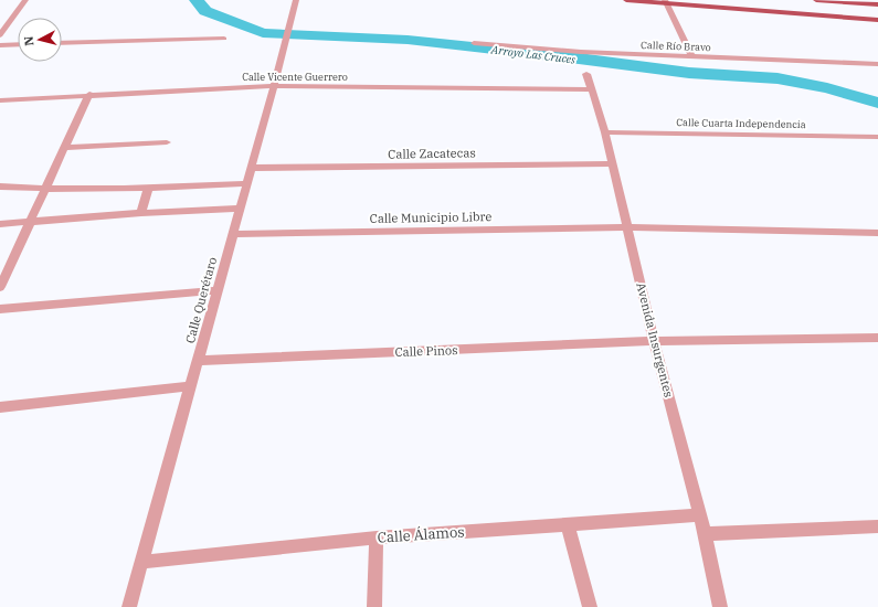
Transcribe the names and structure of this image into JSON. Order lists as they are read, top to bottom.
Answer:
{
  "streets": {
    "street": [
      "Calle Río Bravo",
      "Calle Vicente Guerrero",
      "Calle Cuarta Independencia",
      "Calle Zacatecas",
      "Calle Municipio Libre",
      "Calle Querétaro",
      "Avenida Insurgentes",
      "Calle Pinos",
      "Calle Álamos"
    ]
  },
  "crossings": [
    ["Calle Vicente Guerrero", "Calle Querétaro"],
    ["Calle Vicente Guerrero", "Avenida Insurgentes"],
    ["Calle Cuarta Independencia", "Avenida Insurgentes"],
    ["Calle Zacatecas", "Calle Querétaro"],
    ["Calle Zacatecas", "Avenida Insurgentes"],
    ["Calle Municipio Libre", "Calle Querétaro"],
    ["Calle Municipio Libre", "Avenida Insurgentes"],
    ["Calle Querétaro", "Calle Pinos"],
    ["Calle Querétaro", "Calle Álamos"],
    ["Avenida Insurgentes", "Calle Pinos"],
    ["Avenida Insurgentes", "Calle Álamos"]
  ],
  "water": ["Arroyo Las Cruces"],
  "north": "left"
}
